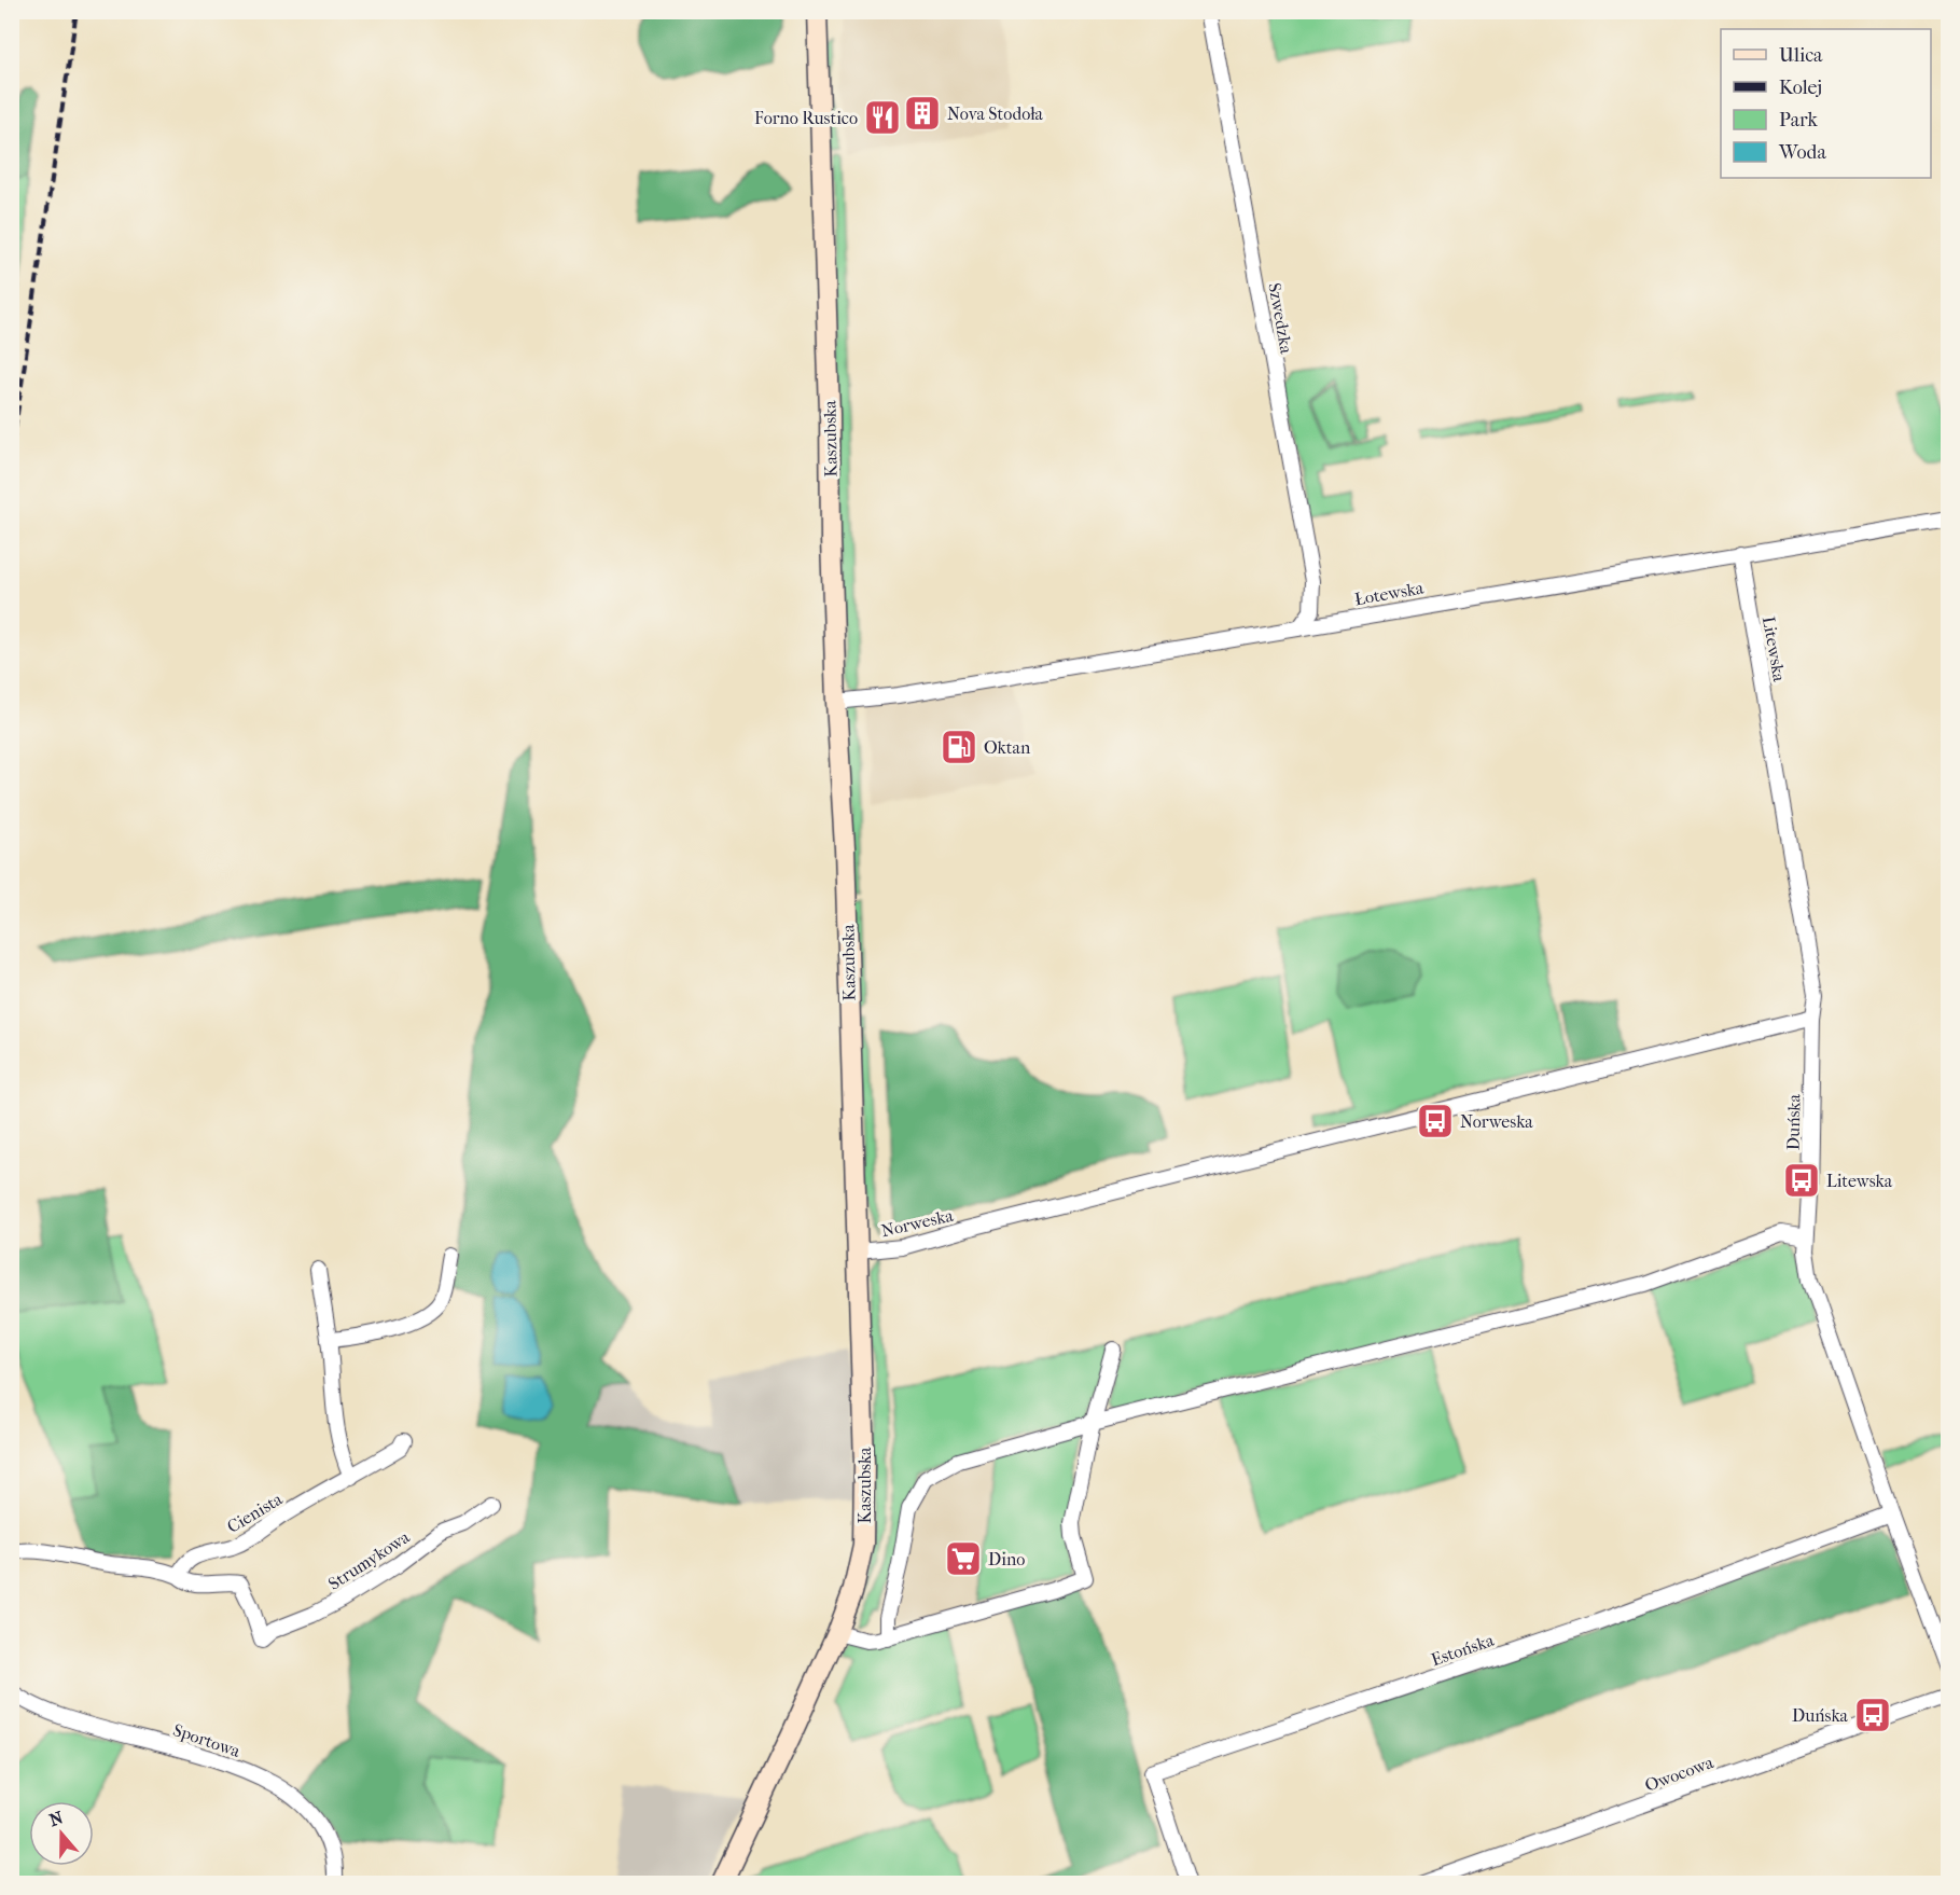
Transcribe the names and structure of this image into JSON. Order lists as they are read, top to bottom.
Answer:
{
  "streets": {
    "main road": ["Kaszubska"],
    "street": [
      "Szwedzka",
      "Łotewska",
      "Litewska",
      "Duńska",
      "Norweska",
      "Cienista",
      "Strumykowa",
      "Estońska",
      "Sportowa",
      "Owocowa"
    ]
  },
  "crossings": [
    ["Szwedzka", "Łotewska"],
    ["Kaszubska", "Łotewska"],
    ["Kaszubska", "Norweska"],
    ["Łotewska", "Litewska"],
    ["Litewska", "Duńska"],
    ["Litewska", "Norweska"],
    ["Duńska", "Norweska"],
    ["Duńska", "Estońska"],
    ["Cienista", "Strumykowa"]
  ],
  "places": {
    "building": ["Nova Stodoła"],
    "restaurant": ["Forno Rustico"],
    "fuel station": ["Oktan"],
    "bus stop": ["Norweska", "Litewska", "Duńska"],
    "supermarket": ["Dino"]
  },
  "legend": [
    "Ulica",
    "Kolej",
    "Park",
    "Woda"
  ],
  "north": "top"
}
